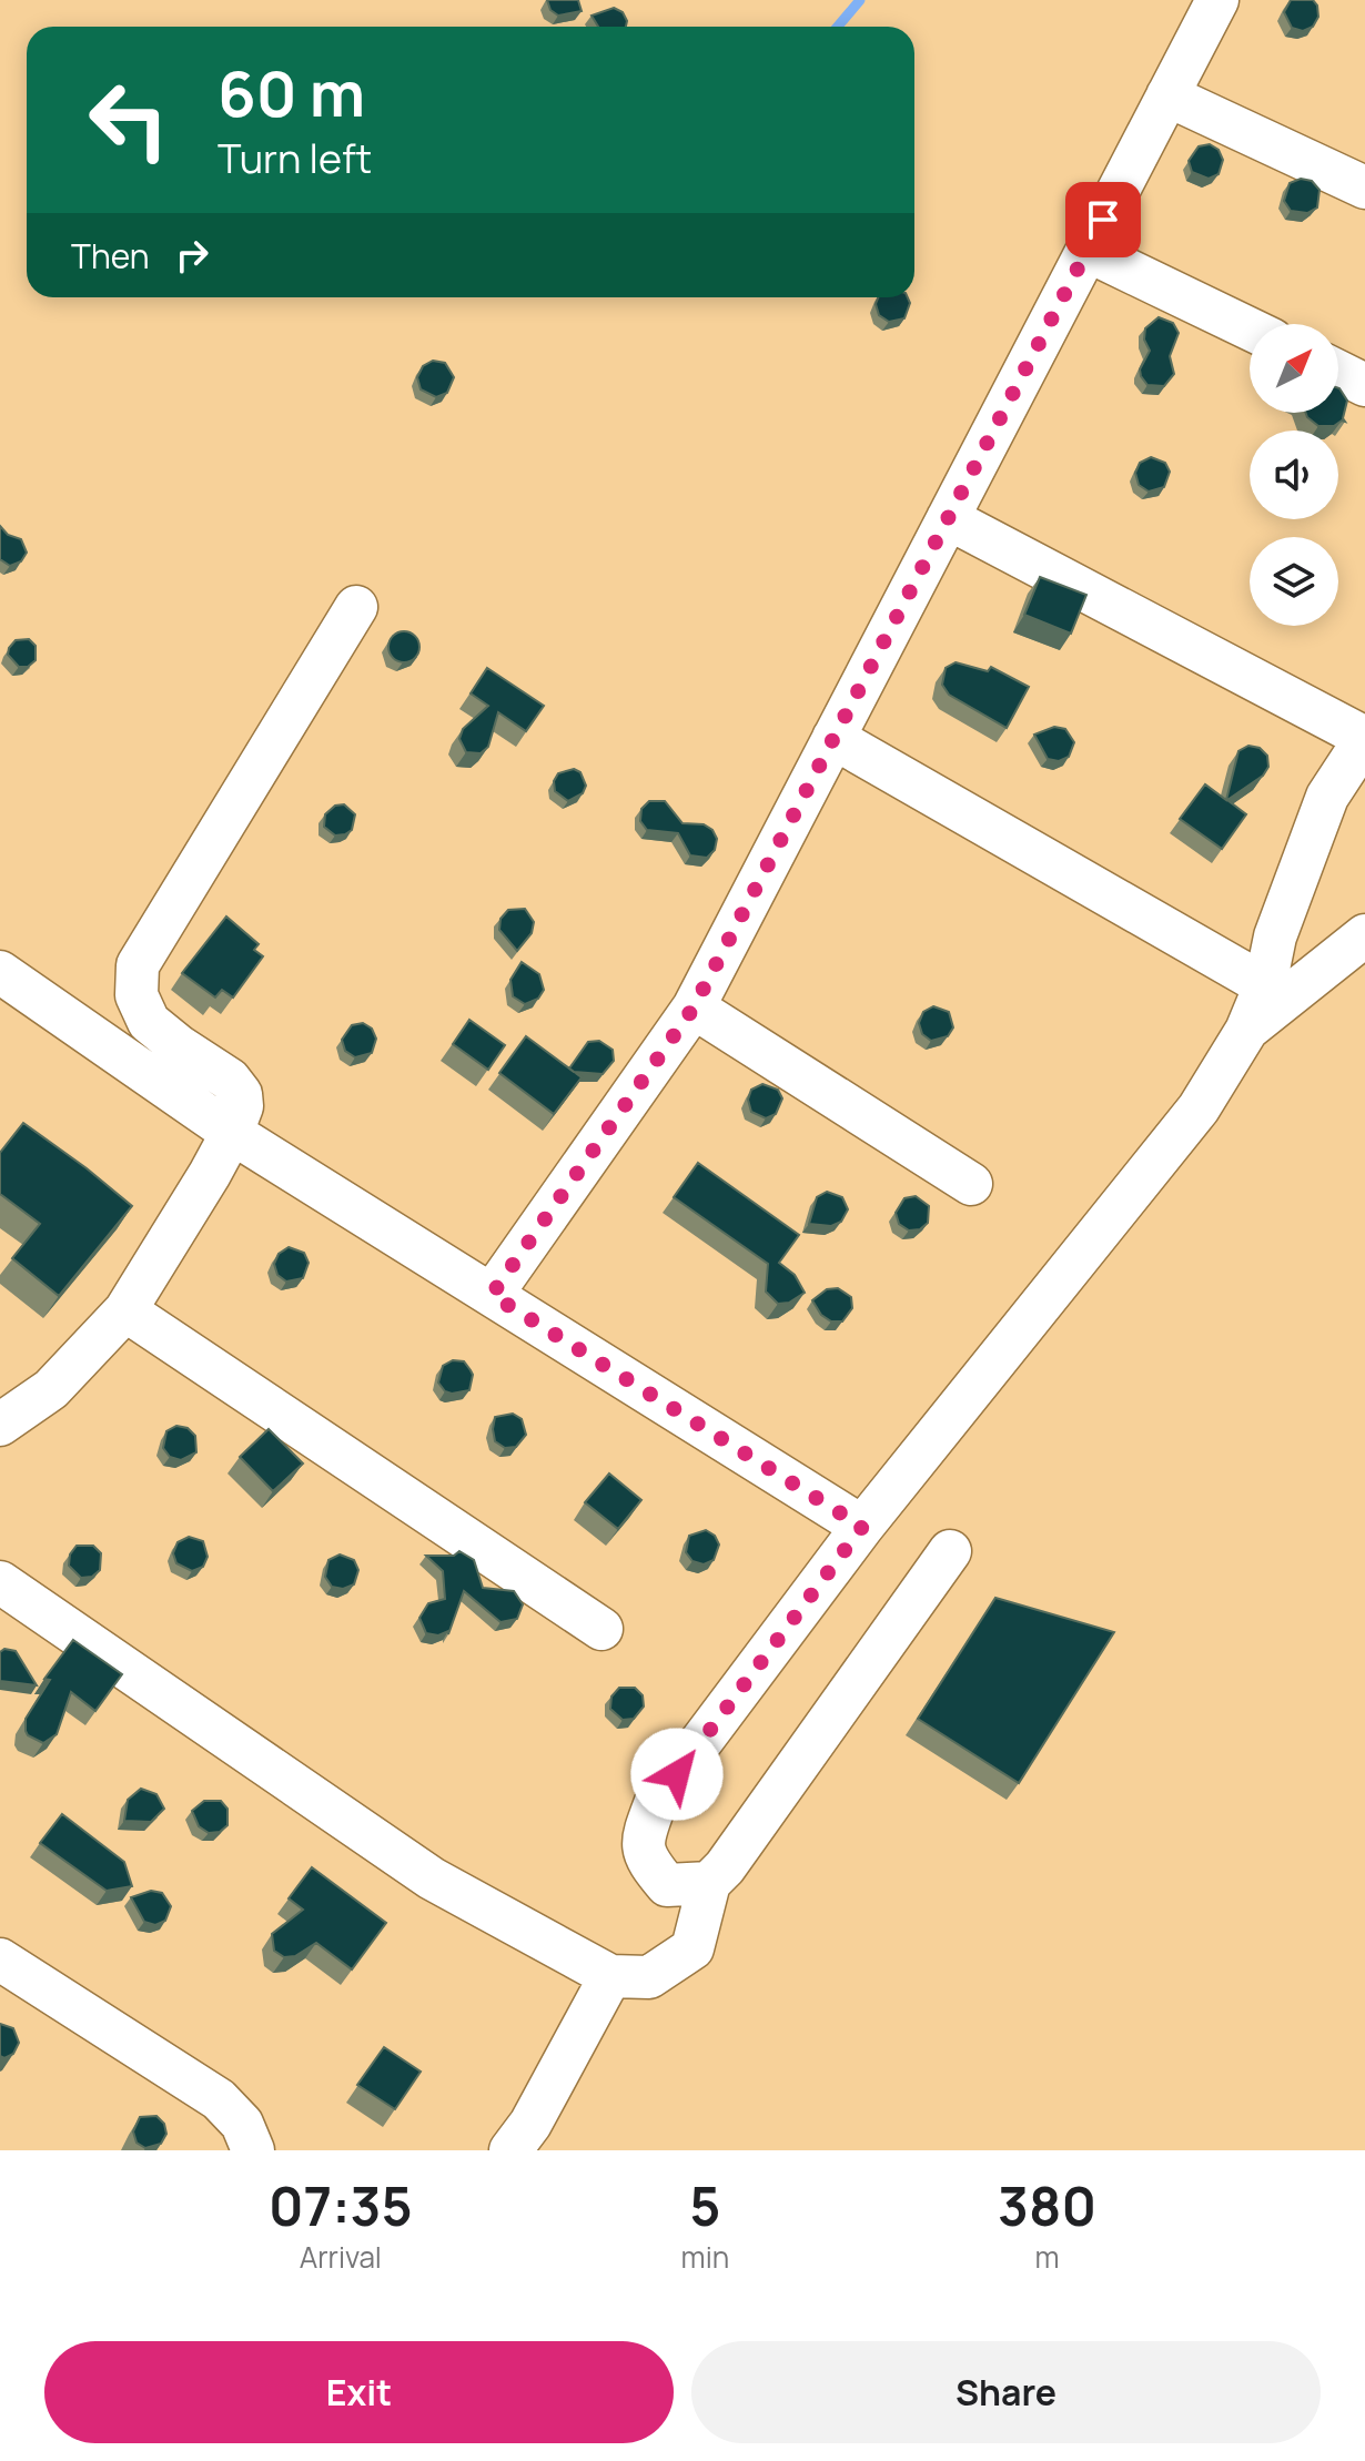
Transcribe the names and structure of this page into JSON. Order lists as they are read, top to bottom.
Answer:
{
  "north": "top right",
  "page": {
    "turn": ["60 m", "Turn left"],
    "then": "Then",
    "eta": [
      "07:35",
      "Arrival",
      "5",
      "min",
      "380",
      "m"
    ],
    "buttons": ["Exit", "Share"]
  }
}
